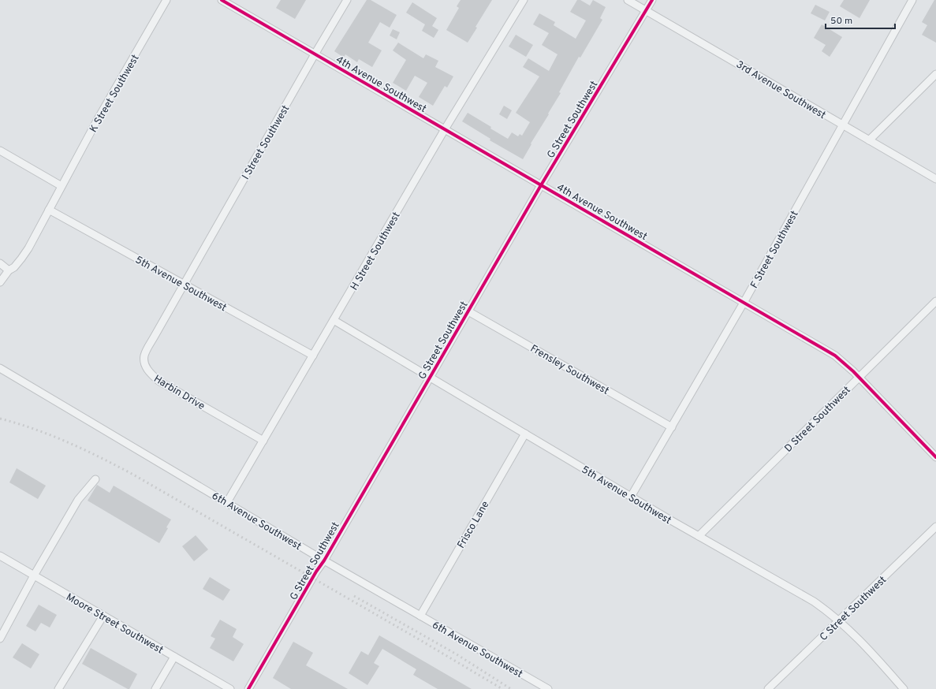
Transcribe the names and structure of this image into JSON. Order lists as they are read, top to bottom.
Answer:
{
  "streets": {
    "street": [
      "4th Avenue Southwest",
      "3rd Avenue Southwest",
      "K Street Southwest",
      "G Street Southwest",
      "I Street Southwest",
      "F Street Southwest",
      "H Street Southwest",
      "5th Avenue Southwest",
      "Frensley Southwest",
      "Harbin Drive",
      "D Street Southwest",
      "6th Avenue Southwest",
      "Frisco Lane",
      "C Street Southwest",
      "Moore Street Southwest"
    ]
  },
  "crossings": [
    ["4th Avenue Southwest", "G Street Southwest"],
    ["4th Avenue Southwest", "I Street Southwest"],
    ["4th Avenue Southwest", "F Street Southwest"],
    ["4th Avenue Southwest", "H Street Southwest"],
    ["4th Avenue Southwest", "D Street Southwest"],
    ["3rd Avenue Southwest", "G Street Southwest"],
    ["3rd Avenue Southwest", "F Street Southwest"],
    ["K Street Southwest", "5th Avenue Southwest"],
    ["G Street Southwest", "5th Avenue Southwest"],
    ["G Street Southwest", "Frensley Southwest"],
    ["G Street Southwest", "6th Avenue Southwest"],
    ["I Street Southwest", "5th Avenue Southwest"],
    ["I Street Southwest", "Harbin Drive"],
    ["F Street Southwest", "5th Avenue Southwest"],
    ["F Street Southwest", "Frensley Southwest"],
    ["H Street Southwest", "5th Avenue Southwest"],
    ["H Street Southwest", "Harbin Drive"],
    ["H Street Southwest", "6th Avenue Southwest"],
    ["5th Avenue Southwest", "Harbin Drive"],
    ["5th Avenue Southwest", "D Street Southwest"],
    ["5th Avenue Southwest", "Frisco Lane"],
    ["5th Avenue Southwest", "C Street Southwest"],
    ["6th Avenue Southwest", "Frisco Lane"]
  ],
  "scale_bar": "50 m"
}
